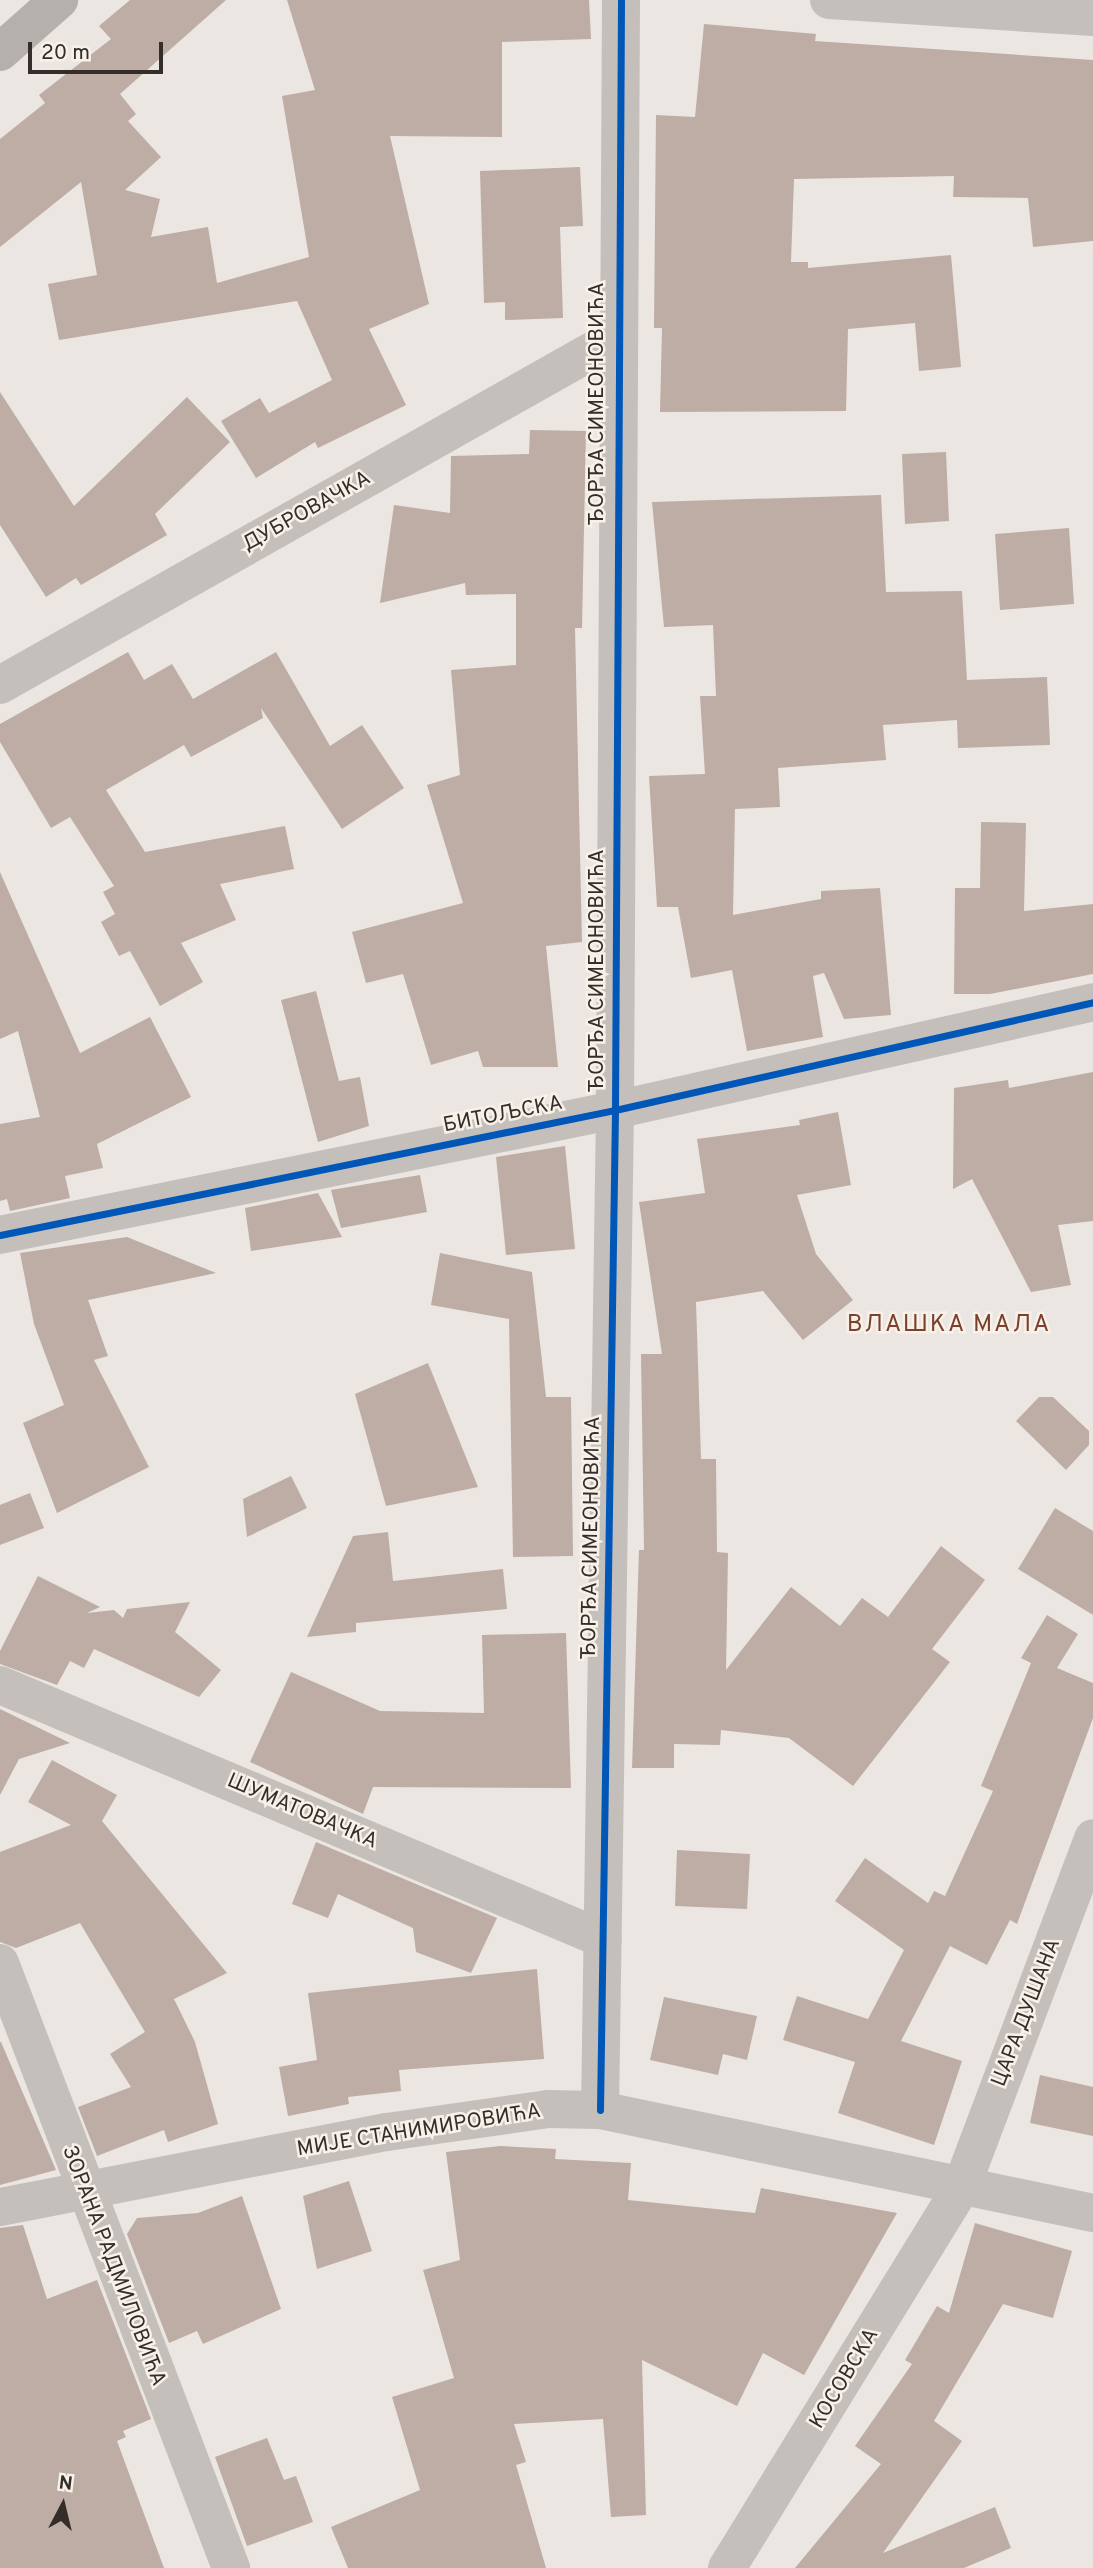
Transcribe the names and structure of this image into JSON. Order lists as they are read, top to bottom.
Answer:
{
  "streets": {
    "street": [
      "ЂОРЂА СИМЕОНОВИЋА",
      "ДУБРОВАЧКА",
      "БИТОЉСКА",
      "ШУМАТОВАЧКА",
      "ЦАРА ДУШАНА",
      "МИЈЕ СТАНИМИРОВИЋА",
      "ЗОРАНА РАДМИЛОВИЋА",
      "КОСОВСКА"
    ]
  },
  "crossings": [
    ["ЂОРЂА СИМЕОНОВИЋА", "ДУБРОВАЧКА"],
    ["ЂОРЂА СИМЕОНОВИЋА", "БИТОЉСКА"],
    ["ЂОРЂА СИМЕОНОВИЋА", "ШУМАТОВАЧКА"],
    ["ЂОРЂА СИМЕОНОВИЋА", "МИЈЕ СТАНИМИРОВИЋА"],
    ["ЦАРА ДУШАНА", "МИЈЕ СТАНИМИРОВИЋА"],
    ["ЦАРА ДУШАНА", "КОСОВСКА"],
    ["МИЈЕ СТАНИМИРОВИЋА", "ЗОРАНА РАДМИЛОВИЋА"],
    ["МИЈЕ СТАНИМИРОВИЋА", "КОСОВСКА"]
  ],
  "districts": ["ВЛАШКА МАЛА"],
  "scale_bar": "20 m",
  "north": "top"
}
